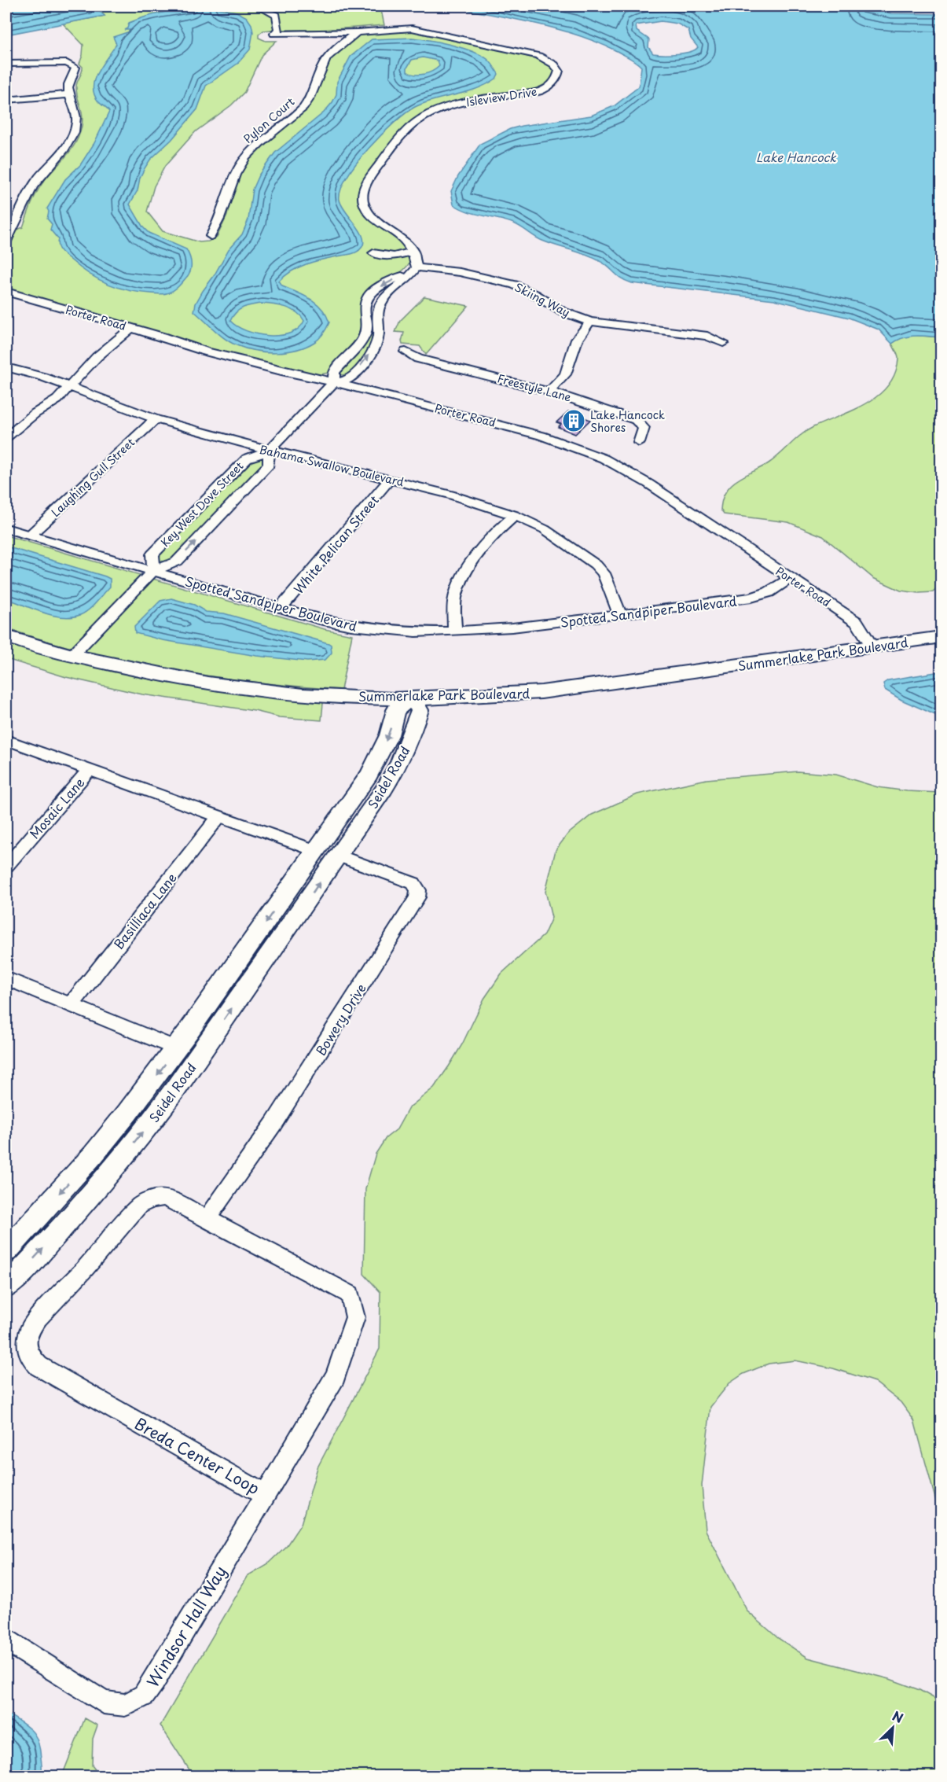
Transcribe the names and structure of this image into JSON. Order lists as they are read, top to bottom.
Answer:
{
  "streets": {
    "main road": ["Summerlake Park Boulevard", "Seidel Road"],
    "street": [
      "Isleview Drive",
      "Pylon Court",
      "Skiing Way",
      "Porter Road",
      "Freestyle Lane",
      "Bahama Swallow Boulevard",
      "Laughing Gull Street",
      "Key West Dove Street",
      "White Pelican Street",
      "Spotted Sandpiper Boulevard",
      "Mosaic Lane",
      "Basilliaca Lane",
      "Bowery Drive",
      "Breda Center Loop",
      "Windsor Hall Way"
    ]
  },
  "crossings": [
    ["Isleview Drive", "Pylon Court"],
    ["Isleview Drive", "Skiing Way"],
    ["Porter Road", "Key West Dove Street"],
    ["Porter Road", "Spotted Sandpiper Boulevard"],
    ["Porter Road", "Summerlake Park Boulevard"],
    ["Bahama Swallow Boulevard", "Laughing Gull Street"],
    ["Bahama Swallow Boulevard", "Key West Dove Street"],
    ["Bahama Swallow Boulevard", "White Pelican Street"],
    ["Bahama Swallow Boulevard", "Spotted Sandpiper Boulevard"],
    ["Laughing Gull Street", "Spotted Sandpiper Boulevard"],
    ["Key West Dove Street", "Spotted Sandpiper Boulevard"],
    ["Key West Dove Street", "Summerlake Park Boulevard"],
    ["White Pelican Street", "Spotted Sandpiper Boulevard"],
    ["Summerlake Park Boulevard", "Seidel Road"],
    ["Seidel Road", "Bowery Drive"],
    ["Bowery Drive", "Breda Center Loop"],
    ["Breda Center Loop", "Windsor Hall Way"]
  ],
  "water": ["Lake Hancock"],
  "places": {
    "building": ["Lake Hancock Shores"]
  },
  "north": "top right"
}
